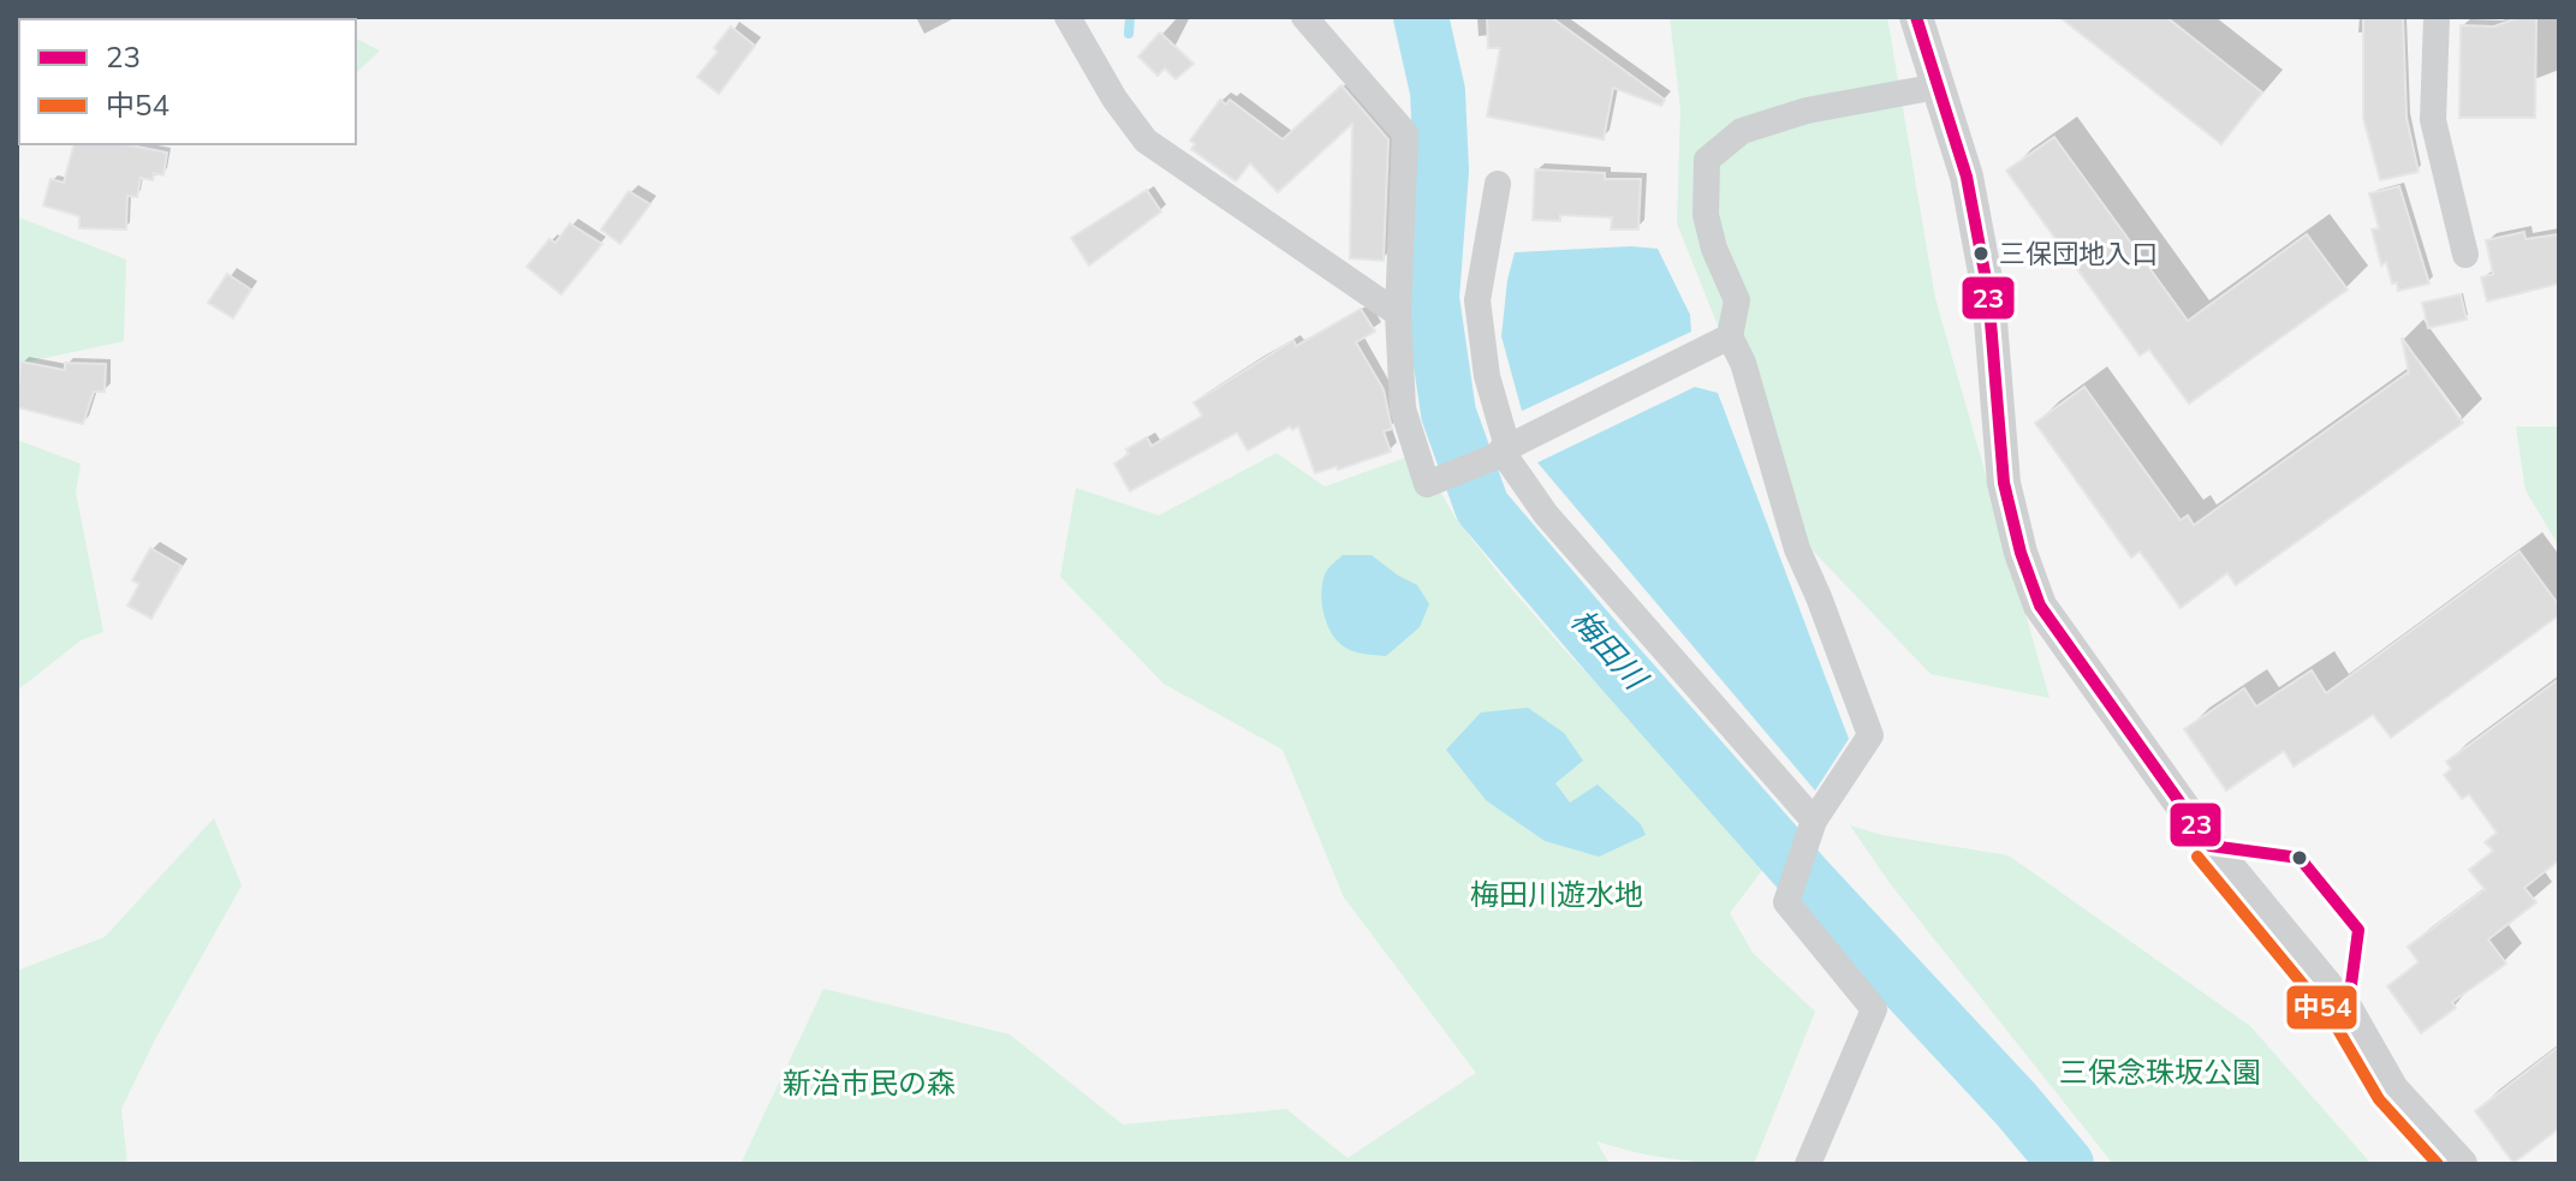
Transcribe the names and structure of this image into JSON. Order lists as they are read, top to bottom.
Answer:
{
  "water": ["梅田川"],
  "parks": ["梅田川遊水地", "三保念珠坂公園", "新治市民の森"],
  "places": ["三保団地入口"],
  "lines": ["transit line 23", "transit line 中54"],
  "legend": ["23", "中54"]
}
